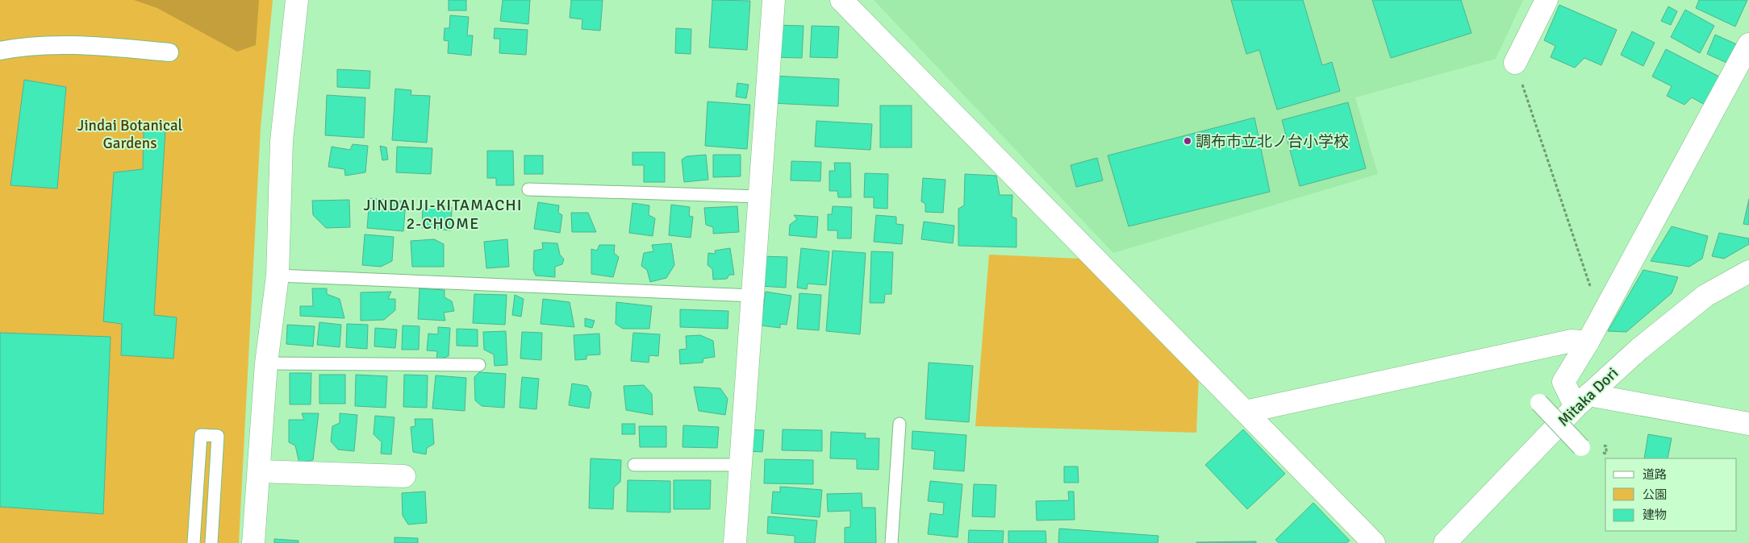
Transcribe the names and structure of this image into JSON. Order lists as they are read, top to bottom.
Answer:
{
  "streets": {
    "street": ["Mitaka Dori"]
  },
  "districts": ["JINDAIJI-KITAMACHI 2-CHOME"],
  "parks": ["Jindai Botanical Gardens"],
  "places": ["調布市立北ノ台小学校"],
  "legend": ["道路", "公園", "建物"]
}
